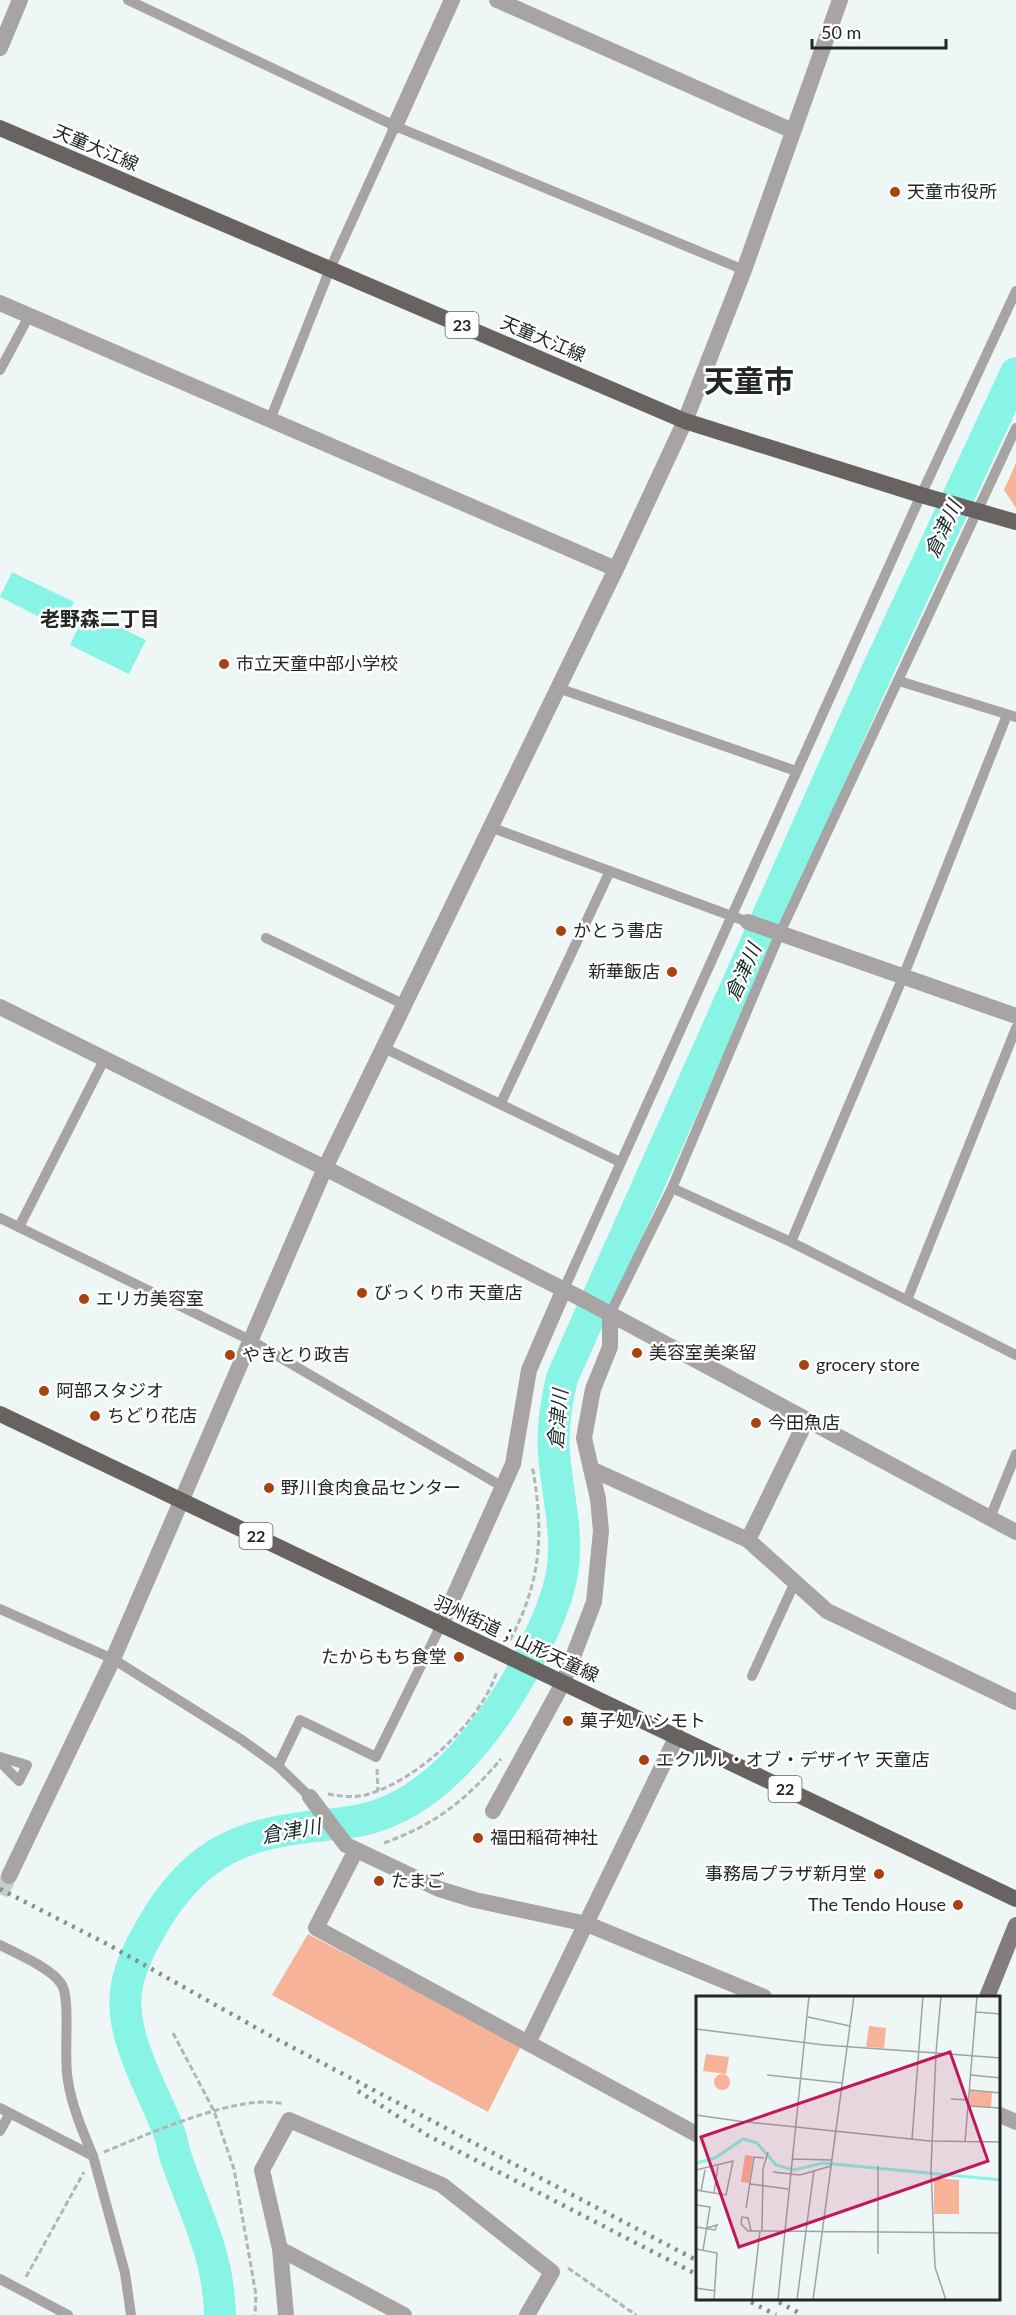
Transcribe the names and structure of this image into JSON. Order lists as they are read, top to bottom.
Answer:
{
  "streets": {
    "main road": [
      "天童大江線",
      "23",
      "22",
      "羽州街道；山形天童線"
    ]
  },
  "districts": ["天童市", "老野森二丁目"],
  "water": ["倉津川"],
  "places": [
    "天童市役所",
    "市立天童中部小学校",
    "かとう書店",
    "新華飯店",
    "びっくり市 天童店",
    "エリカ美容室",
    "美容室美楽留",
    "やきとり政吉",
    "grocery store",
    "阿部スタジオ",
    "ちどり花店",
    "今田魚店",
    "野川食肉食品センター",
    "たからもち食堂",
    "菓子処ハシモト",
    "エクルル・オブ・デザイヤ 天童店",
    "福田稲荷神社",
    "事務局プラザ新月堂",
    "たまご",
    "The Tendo House"
  ],
  "scale_bar": "50 m"
}
